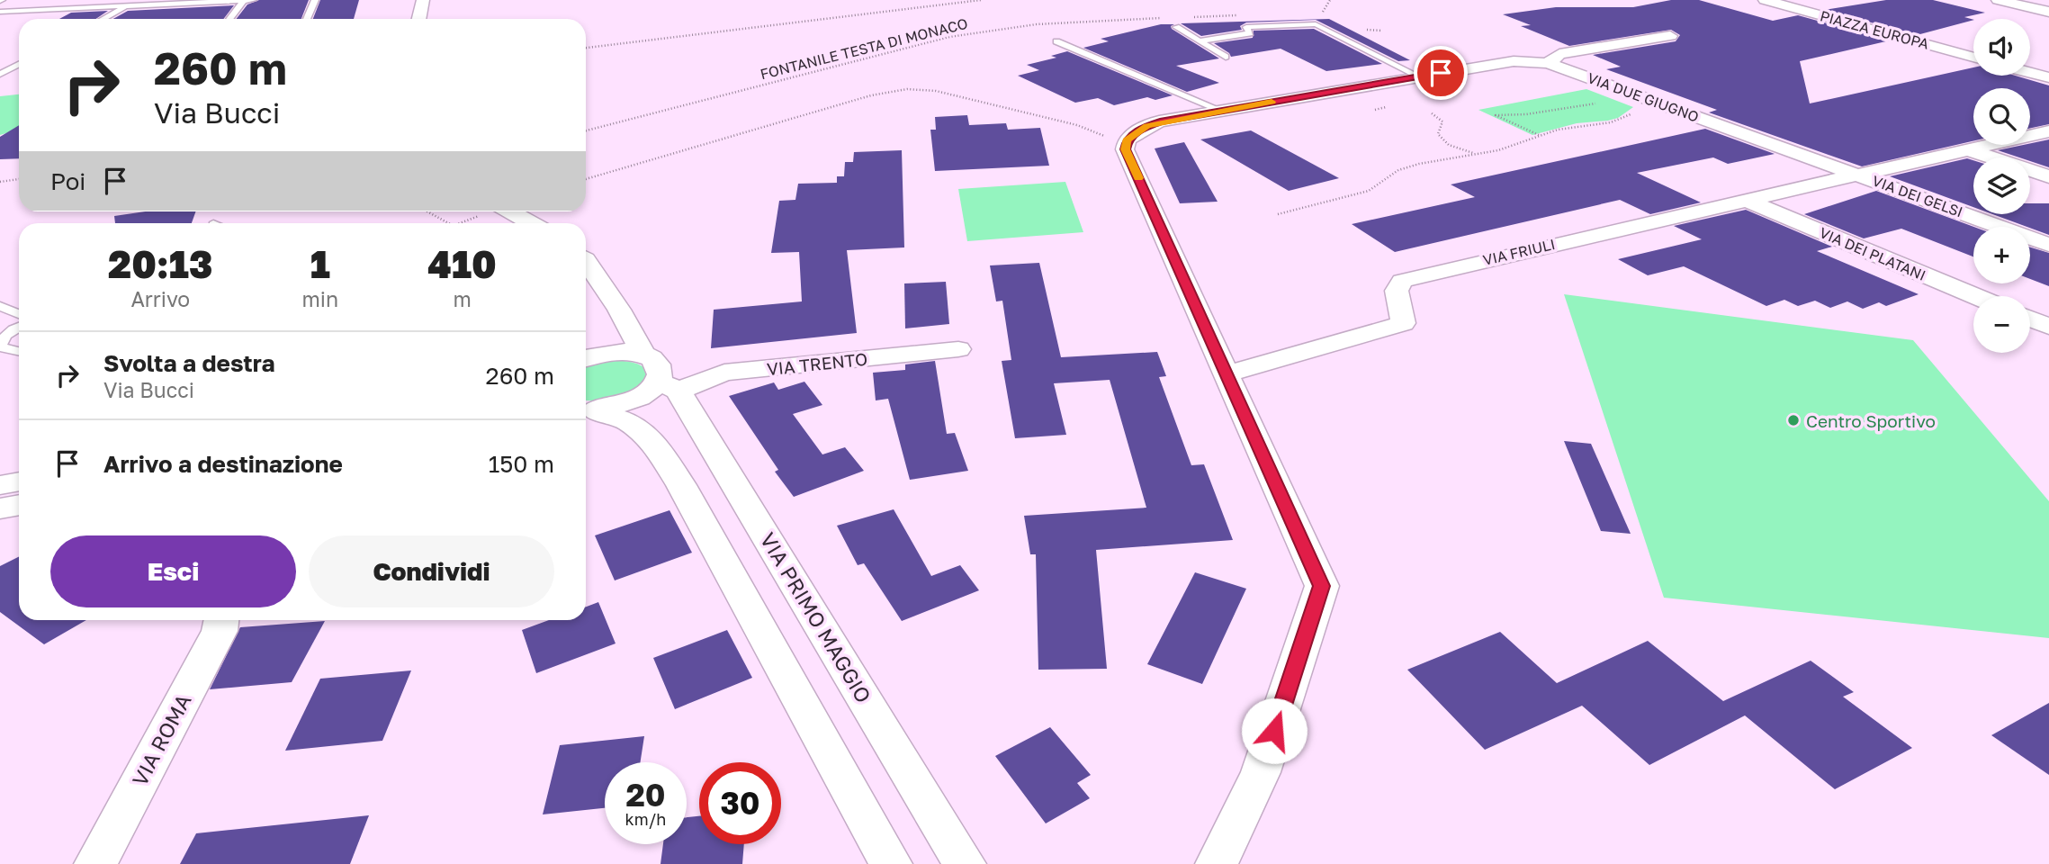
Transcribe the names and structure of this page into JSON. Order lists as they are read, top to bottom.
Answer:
{
  "streets": {
    "street": [
      "PIAZZA EUROPA",
      "VIA DUE GIUGNO",
      "VIA DEI GELSI",
      "VIA FRIULI",
      "VIA DEI PLATANI",
      "VIA TRENTO",
      "VIA PRIMO MAGGIO",
      "VIA ROMA"
    ],
    "path": ["FONTANILE TESTA DI MONACO"]
  },
  "crossings": [
    ["VIA DUE GIUGNO", "VIA DEI GELSI"],
    ["VIA DUE GIUGNO", "VIA FRIULI"],
    ["VIA DEI GELSI", "VIA FRIULI"],
    ["VIA FRIULI", "VIA DEI PLATANI"],
    ["VIA TRENTO", "VIA PRIMO MAGGIO"]
  ],
  "places": ["Centro Sportivo"],
  "page": {
    "map_buttons": ["+", "−"],
    "turn": ["260 m", "Via Bucci"],
    "then": "Poi",
    "eta": [
      "20:13",
      "Arrivo",
      "1",
      "min",
      "410",
      "m"
    ],
    "list": [
      {
        "name": "Svolta a destra",
        "note": "Via Bucci",
        "value": "260 m"
      },
      {
        "name": "Arrivo a destinazione",
        "value": "150 m"
      }
    ],
    "buttons": ["Esci", "Condividi"],
    "speed": "20 km/h",
    "limit": "30"
  }
}
